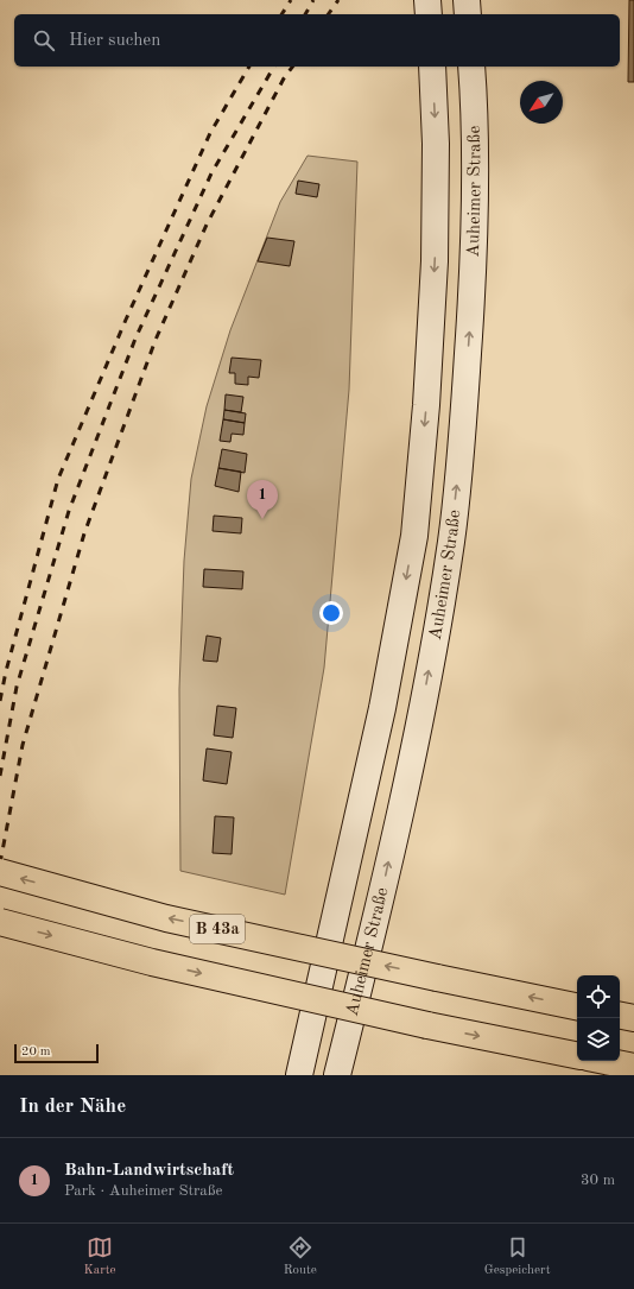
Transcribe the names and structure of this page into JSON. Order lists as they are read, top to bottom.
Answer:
{
  "streets": {
    "highway": ["B 43a"],
    "main road": ["Auheimer Straße"]
  },
  "scale_bar": "20 m",
  "north": "bottom left",
  "page": {
    "search": "Hier suchen",
    "pins": "1",
    "scale": "20 m",
    "heading": "In der Nähe",
    "list": [
      {
        "mark": "1",
        "name": "Bahn-Landwirtschaft",
        "note": "Park · Auheimer Straße",
        "value": "30 m"
      }
    ],
    "nav": ["Karte", "Route", "Gespeichert"]
  }
}
